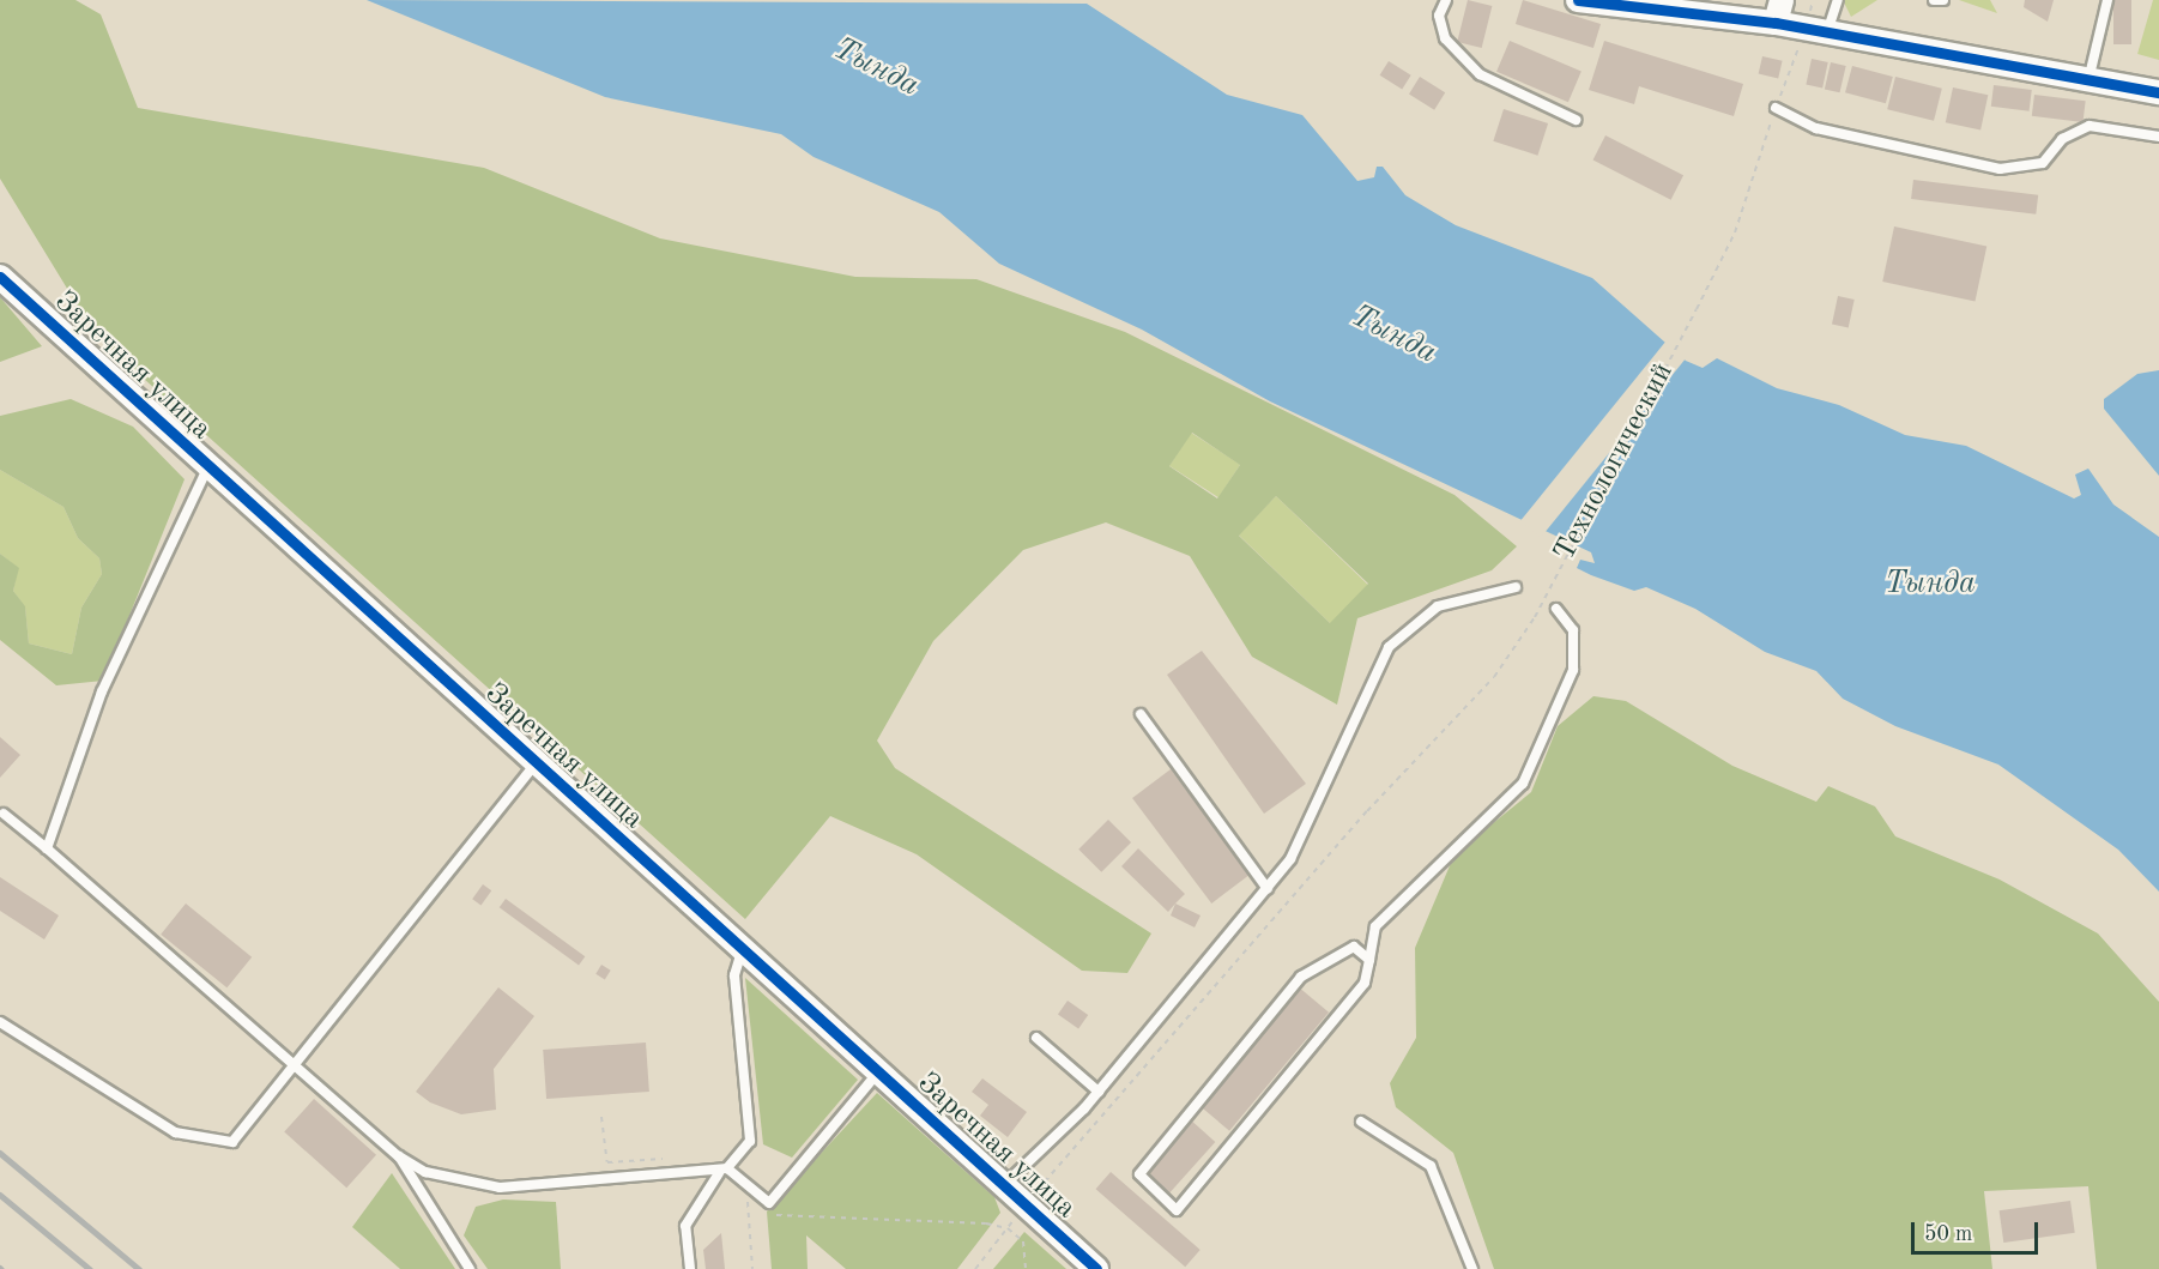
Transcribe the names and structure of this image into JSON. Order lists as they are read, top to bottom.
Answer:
{
  "streets": {
    "street": ["Заречная улица"],
    "path": ["Технологический"]
  },
  "crossings": [
    ["Заречная улица", "Технологический"]
  ],
  "water": ["Тында"],
  "scale_bar": "50 m"
}
